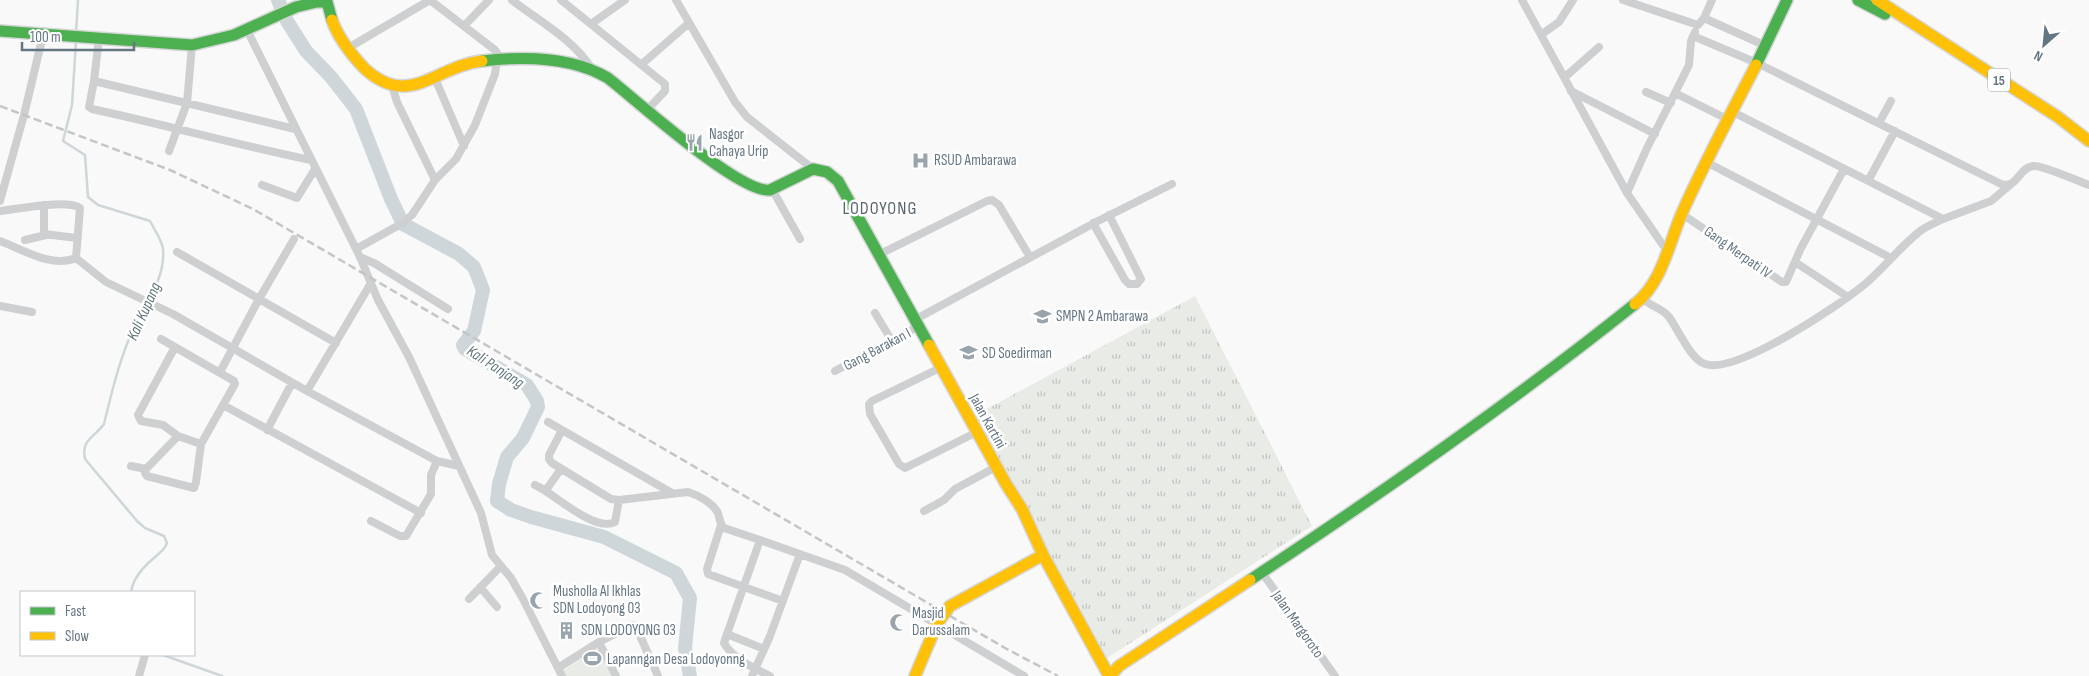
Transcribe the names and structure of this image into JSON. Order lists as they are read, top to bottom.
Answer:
{
  "streets": {
    "main road": ["15", "Jalan Kartini"],
    "street": ["Gang Merpati IV", "Gang Barakan I", "Jalan Margoroto"]
  },
  "crossings": [
    ["Gang Barakan I", "Jalan Kartini"]
  ],
  "districts": ["LODOYONG"],
  "water": ["Kali Kupang", "Kali Panjang"],
  "places": {
    "restaurant": ["Nasgor Cahaya Urip"],
    "hospital": ["RSUD Ambarawa"],
    "school or university": ["SMPN 2 Ambarawa", "SD Soedirman"],
    "mosque": ["Musholla Al Ikhlas SDN Lodoyong 03", "Masjid Darussalam"],
    "building": ["SDN LODOYONG 03"],
    "sports": ["Lapanngan Desa Lodoyonng"]
  },
  "legend": ["Fast", "Slow"],
  "scale_bar": "100 m",
  "north": "bottom left"
}
